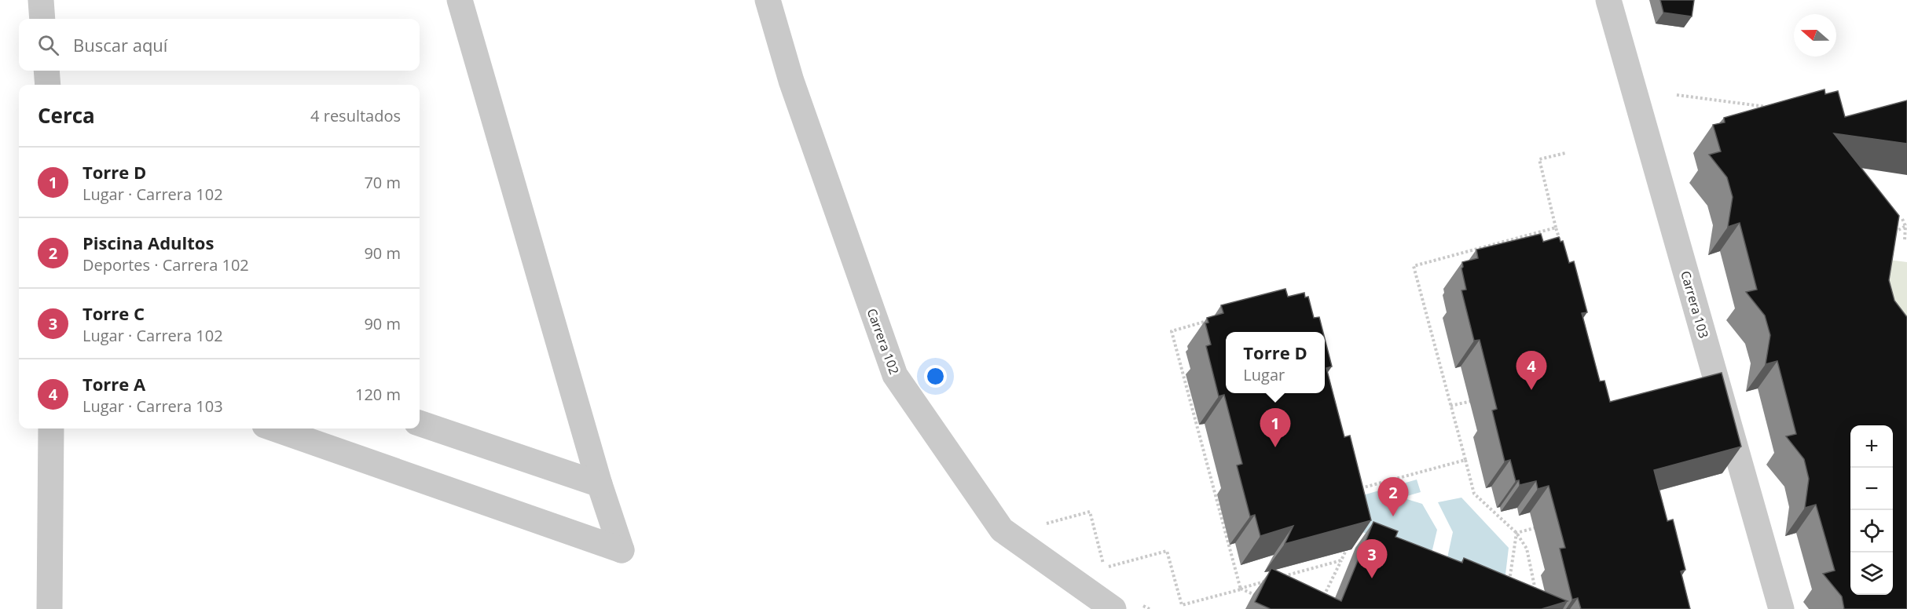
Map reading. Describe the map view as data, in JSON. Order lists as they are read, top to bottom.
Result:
{
  "streets": {
    "street": ["Carrera 103", "Carrera 102"]
  },
  "north": "left",
  "page": {
    "search": "Buscar aquí",
    "heading": ["Cerca", "4 resultados"],
    "list": [
      {
        "mark": "1",
        "name": "Torre D",
        "note": "Lugar · Carrera 102",
        "value": "70 m"
      },
      {
        "mark": "2",
        "name": "Piscina Adultos",
        "note": "Deportes · Carrera 102",
        "value": "90 m"
      },
      {
        "mark": "3",
        "name": "Torre C",
        "note": "Lugar · Carrera 102",
        "value": "90 m"
      },
      {
        "mark": "4",
        "name": "Torre A",
        "note": "Lugar · Carrera 103",
        "value": "120 m"
      }
    ],
    "popup": ["Torre D", "Lugar"],
    "pins": [
      "4",
      "1",
      "2",
      "3"
    ],
    "map_buttons": ["+", "−"]
  }
}
